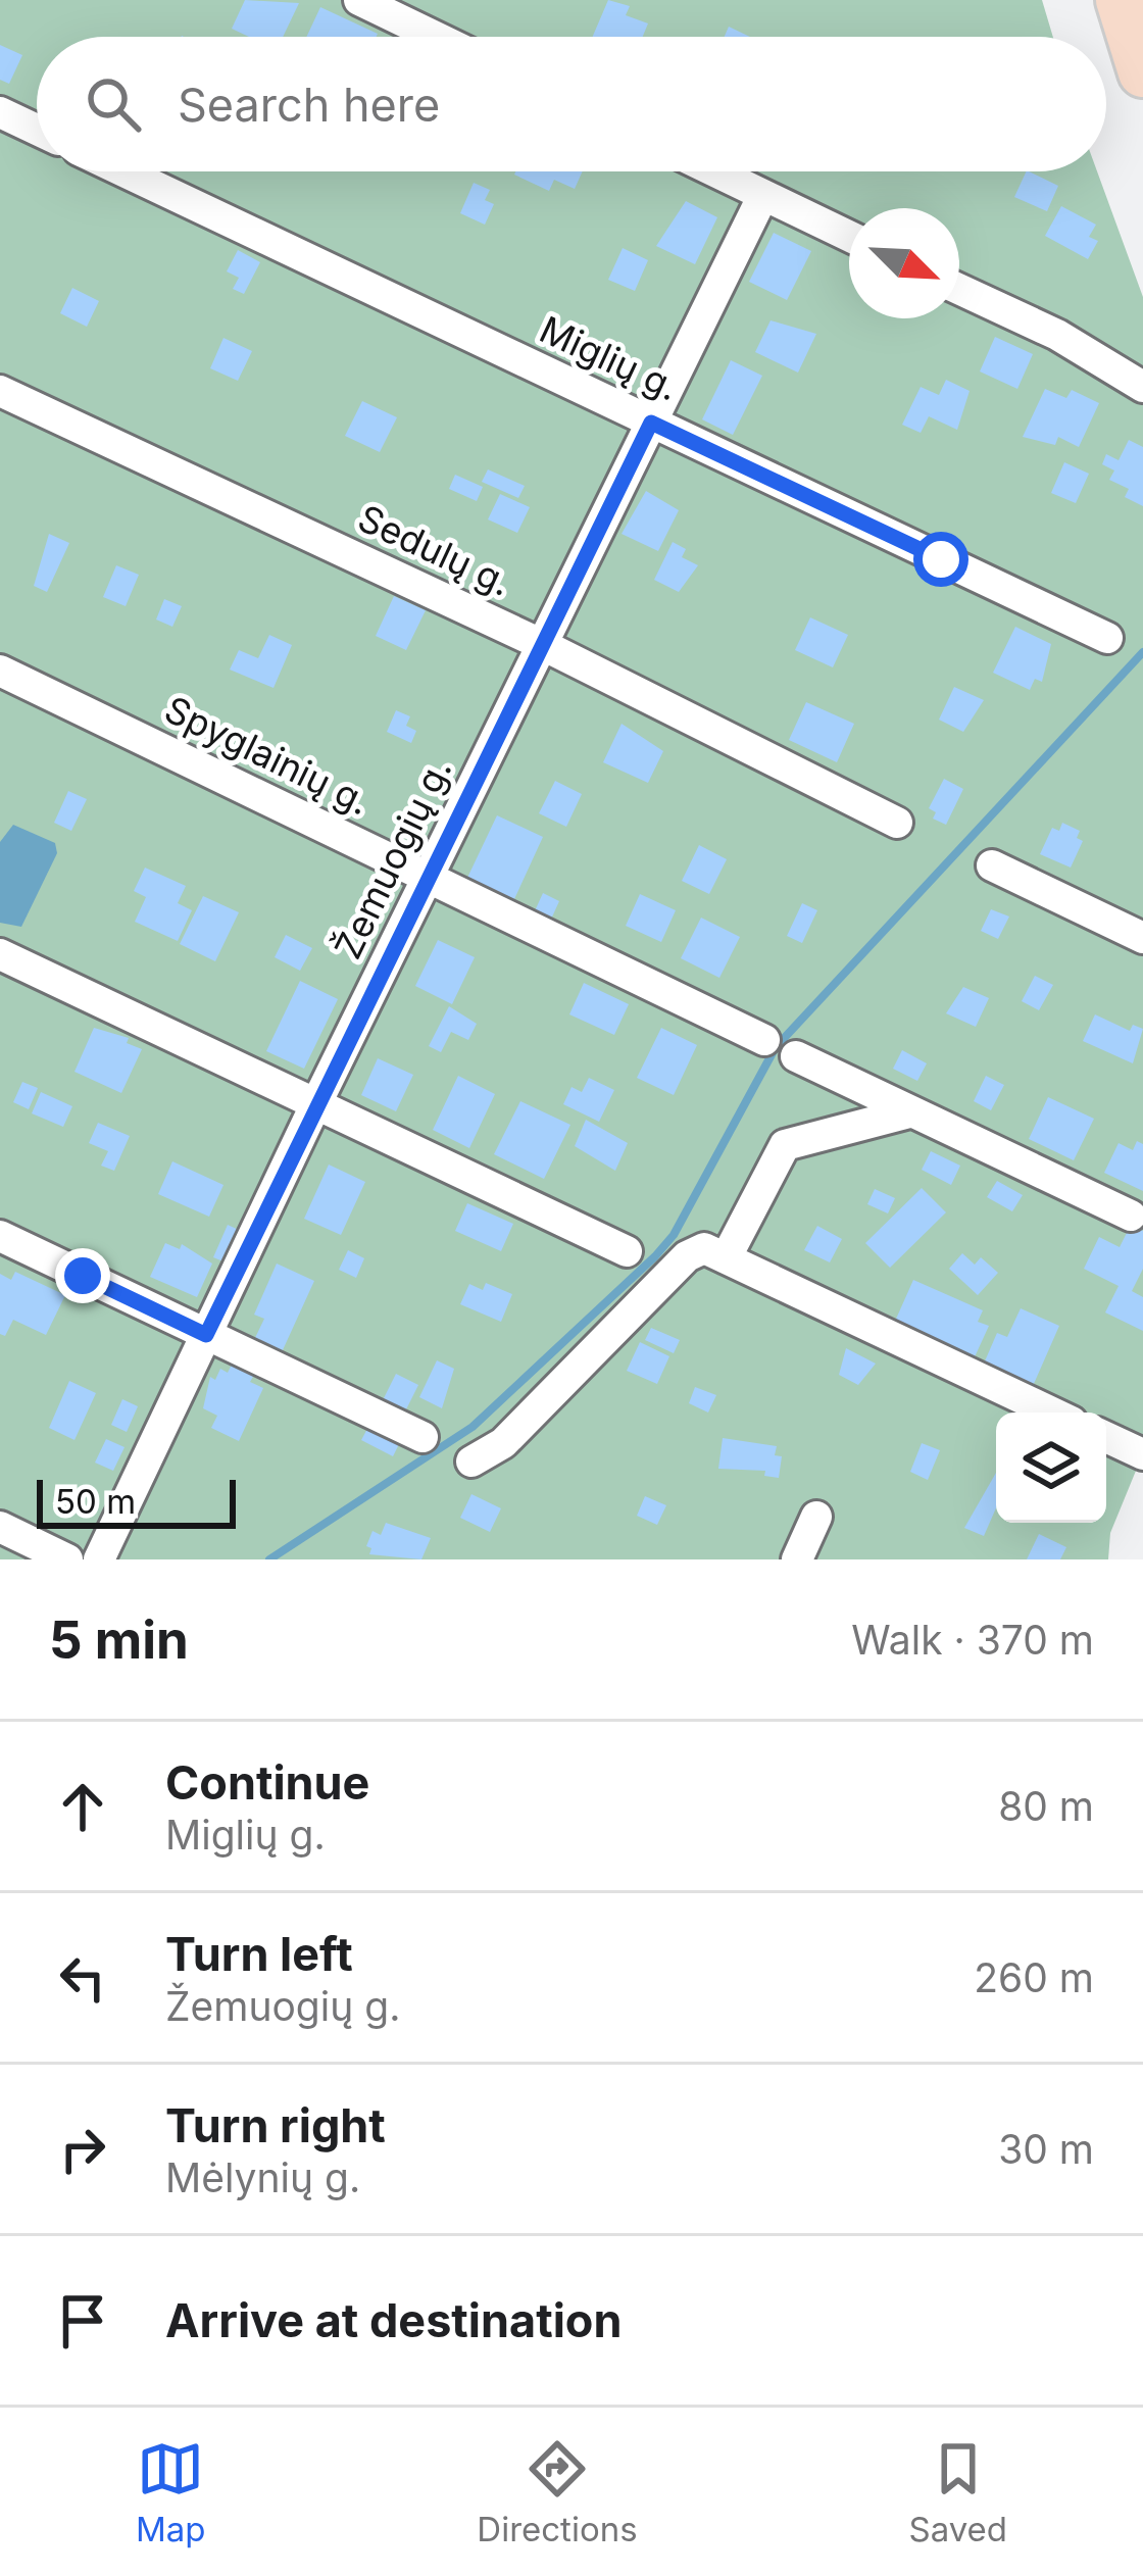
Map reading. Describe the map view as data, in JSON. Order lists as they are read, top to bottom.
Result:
{
  "streets": {
    "street": [
      "Miglių g.",
      "Sedulų g.",
      "Spyglainių g.",
      "Žemuogių g."
    ]
  },
  "crossings": [
    ["Miglių g.", "Žemuogių g."],
    ["Sedulų g.", "Žemuogių g."],
    ["Spyglainių g.", "Žemuogių g."]
  ],
  "scale_bar": "50 m",
  "north": "bottom right",
  "page": {
    "search": "Search here",
    "scale": "50 m",
    "heading": ["5 min", "Walk · 370 m"],
    "list": [
      ["Continue", "Miglių g.", "80 m"],
      ["Turn left", "Žemuogių g.", "260 m"],
      ["Turn right", "Mėlynių g.", "30 m"],
      "Arrive at destination"
    ],
    "nav": ["Map", "Directions", "Saved"]
  }
}
